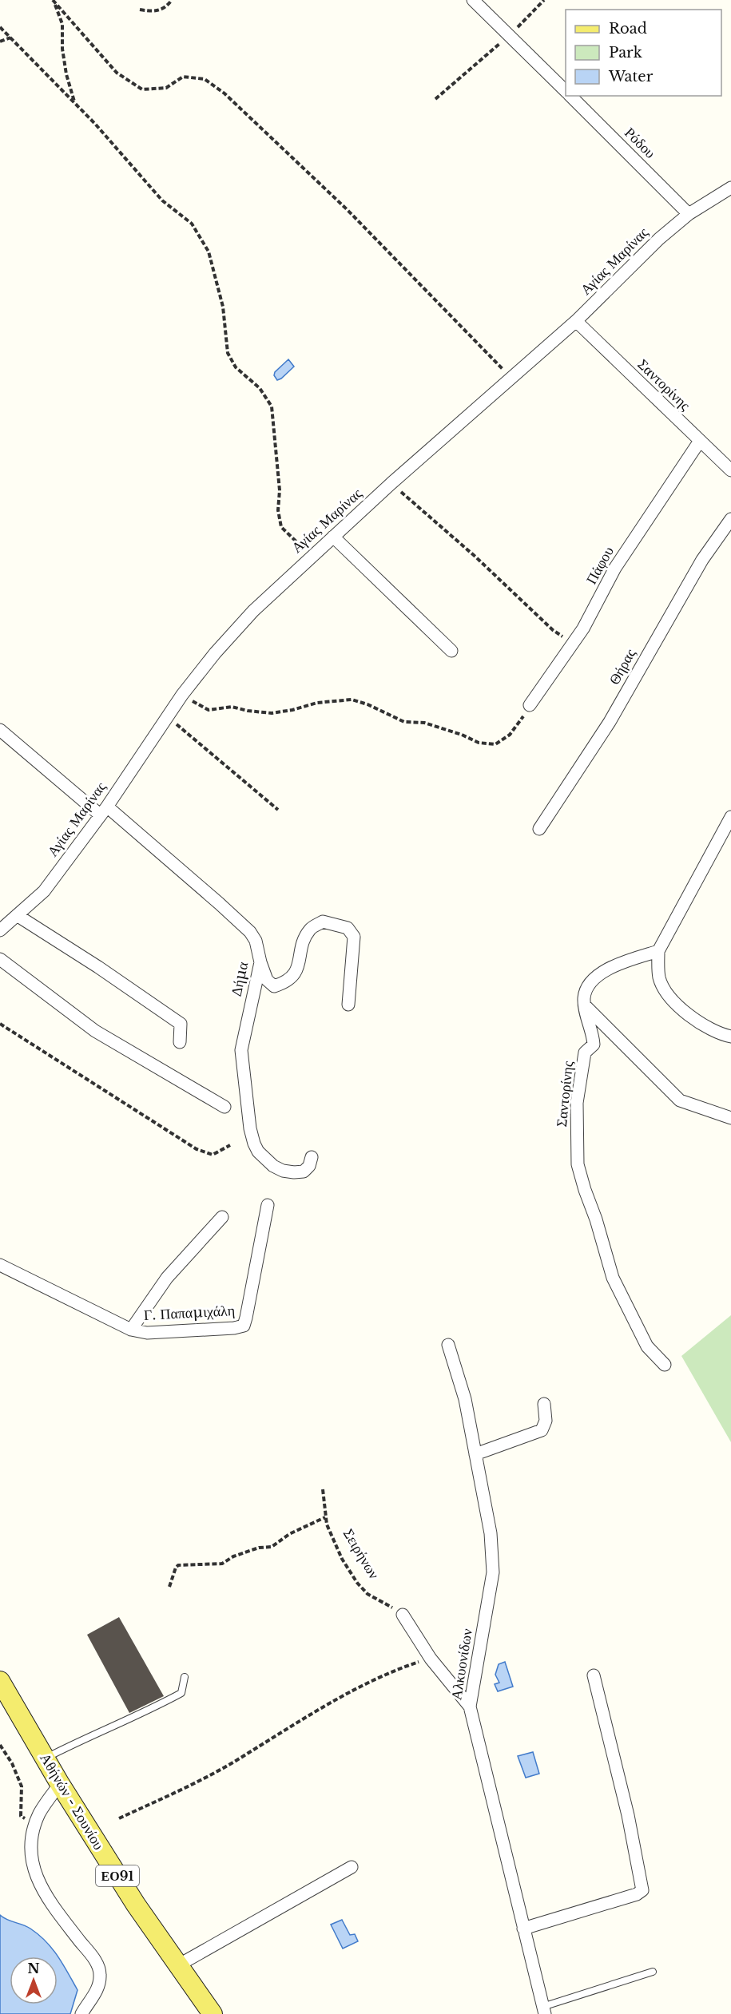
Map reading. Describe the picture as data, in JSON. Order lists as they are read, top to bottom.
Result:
{
  "streets": {
    "main road": ["Αθήνών - Σουνίου", "ΕΟ91"],
    "street": [
      "Ρόδου",
      "Αγίας Μαρίνας",
      "Σαντορίνης",
      "Πάφου",
      "Θήρας",
      "Δήμα",
      "Γ. Παπαμιχάλη",
      "Αλκυονίδων"
    ],
    "path": ["Σειρήνων"]
  },
  "crossings": [
    ["Ρόδου", "Αγίας Μαρίνας"],
    ["Αγίας Μαρίνας", "Σαντορίνης"],
    ["Αγίας Μαρίνας", "Δήμα"],
    ["Σαντορίνης", "Πάφου"]
  ],
  "legend": ["Road", "Park", "Water"],
  "north": "top"
}
